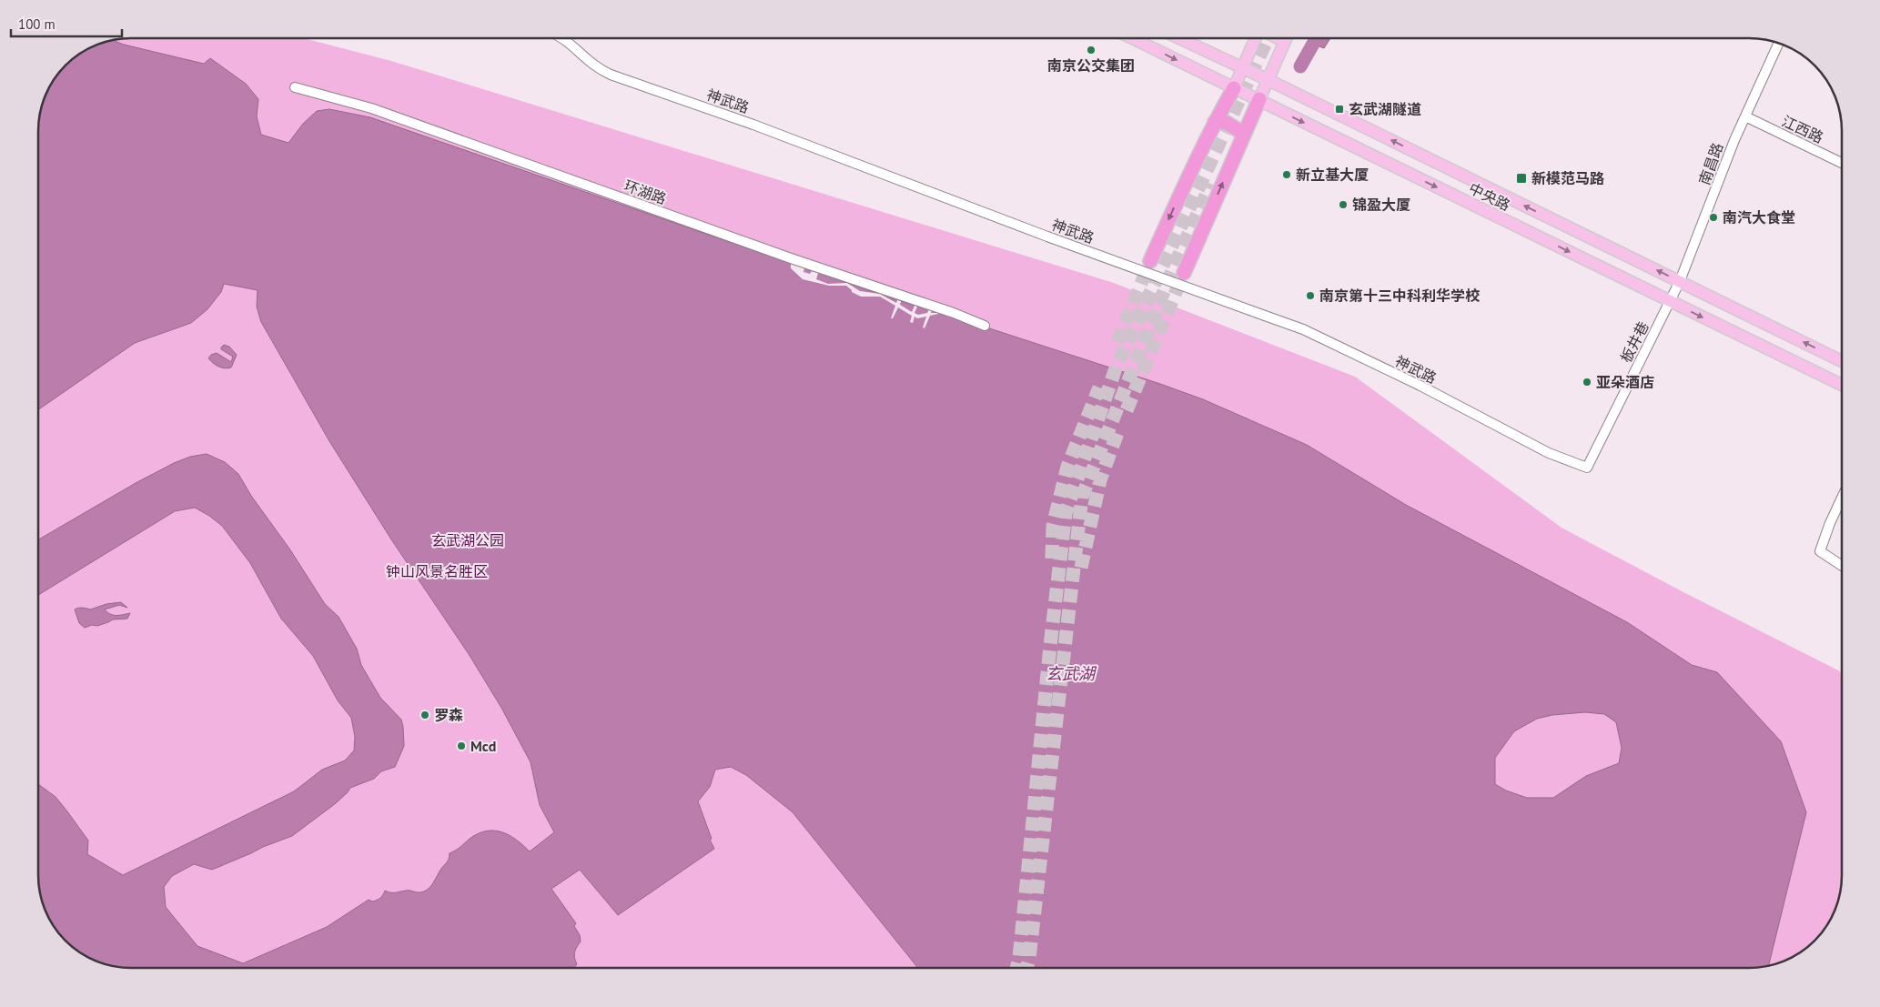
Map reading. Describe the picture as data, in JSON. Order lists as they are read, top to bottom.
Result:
{
  "streets": {
    "main road": ["中央路"],
    "street": [
      "神武路",
      "江西路",
      "南昌路",
      "环湖路",
      "板井巷"
    ]
  },
  "crossings": [
    ["神武路", "板井巷"],
    ["江西路", "南昌路"],
    ["南昌路", "中央路"],
    ["南昌路", "板井巷"],
    ["中央路", "板井巷"]
  ],
  "water": ["玄武湖"],
  "parks": ["玄武湖公园", "钟山风景名胜区"],
  "places": {
    "other": [
      "南京公交集团",
      "新立基大厦",
      "锦盈大厦",
      "南汽大食堂",
      "南京第十三中科利华学校",
      "亚朵酒店",
      "罗森",
      "Mcd"
    ],
    "transit": ["玄武湖隧道", "新模范马路"]
  },
  "scale_bar": "100 m"
}
